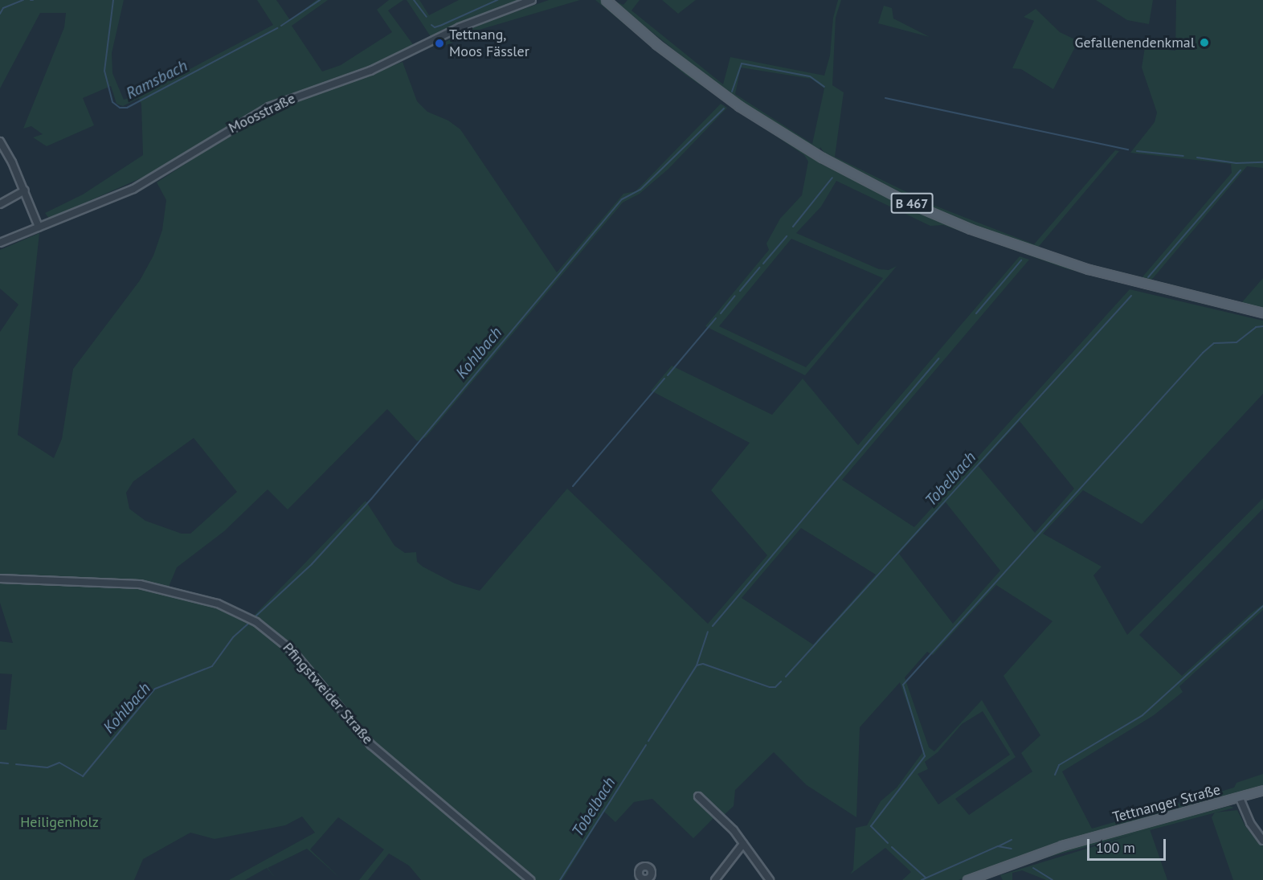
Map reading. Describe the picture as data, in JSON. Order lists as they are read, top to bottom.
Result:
{
  "streets": {
    "main road": ["B 467", "Tettnanger Straße"],
    "street": ["Moosstraße", "Pfingstweider Straße"]
  },
  "water": ["Ramsbach", "Kohlbach", "Tobelbach"],
  "parks": ["Heiligenholz"],
  "places": ["Gefallenendenkmal", "Tettnang, Moos Fässler"],
  "scale_bar": "100 m"
}
